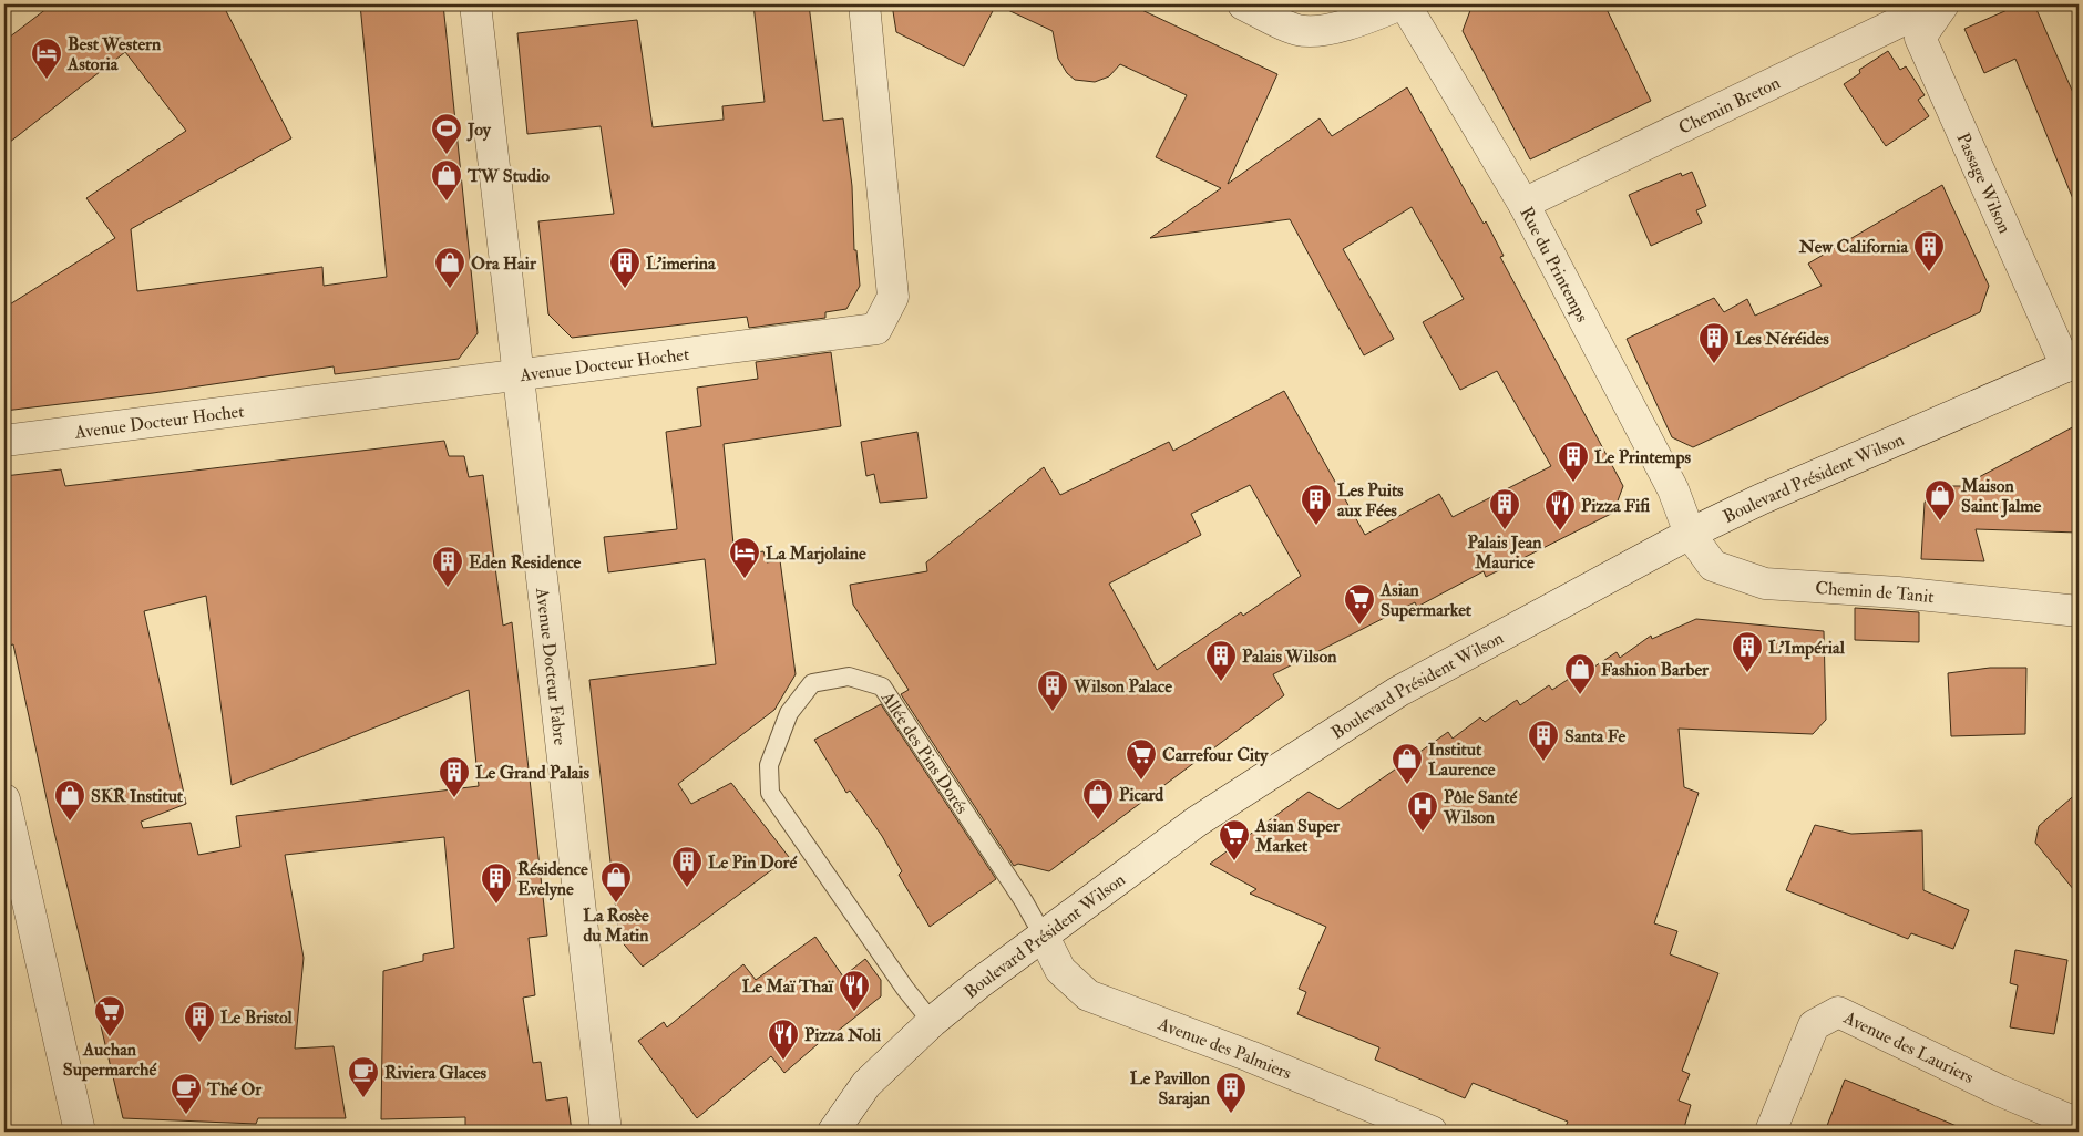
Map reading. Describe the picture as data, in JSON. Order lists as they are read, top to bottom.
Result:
{
  "streets": {
    "street": [
      "Chemin Breton",
      "Passage Wilson",
      "Rue du Printemps",
      "Avenue Docteur Hochet",
      "Boulevard Président Wilson",
      "Chemin de Tanit",
      "Avenue Docteur Fabre",
      "Avenue des Lauriers",
      "Avenue des Palmiers"
    ],
    "lane": ["Allée des Pins Dorés"]
  },
  "crossings": [
    ["Chemin Breton", "Rue du Printemps"],
    ["Passage Wilson", "Boulevard Président Wilson"],
    ["Rue du Printemps", "Boulevard Président Wilson"],
    ["Rue du Printemps", "Chemin de Tanit"],
    ["Avenue Docteur Hochet", "Avenue Docteur Fabre"],
    ["Boulevard Président Wilson", "Chemin de Tanit"],
    ["Boulevard Président Wilson", "Allée des Pins Dorés"],
    ["Boulevard Président Wilson", "Avenue des Palmiers"],
    ["Allée des Pins Dorés", "Avenue des Palmiers"]
  ],
  "places": {
    "hotel": ["Best Western Astoria", "La Marjolaine"],
    "sports": ["Joy"],
    "shop": [
      "TW Studio",
      "Ora Hair",
      "Maison Saint Jalme",
      "Fashion Barber",
      "Institut Laurence",
      "Picard",
      "SKR Institut",
      "La Rosèe du Matin"
    ],
    "building": [
      "New California",
      "L'imerina",
      "Les Néréides",
      "Le Printemps",
      "Les Puits aux Fées",
      "Palais Jean Maurice",
      "Eden Residence",
      "L'Impérial",
      "Palais Wilson",
      "Wilson Palace",
      "Santa Fe",
      "Le Grand Palais",
      "Le Pin Doré",
      "Résidence Evelyne",
      "Le Bristol",
      "Le Pavillon Sarajan"
    ],
    "restaurant": ["Pizza Fifi", "Le Maï Thaï", "Pizza Noli"],
    "supermarket": [
      "Asian Supermarket",
      "Carrefour City",
      "Asian Super Market",
      "Auchan Supermarché"
    ],
    "hospital": ["Pôle Santé Wilson"],
    "cafe": ["Riviera Glaces", "Thé Or"]
  }
}
